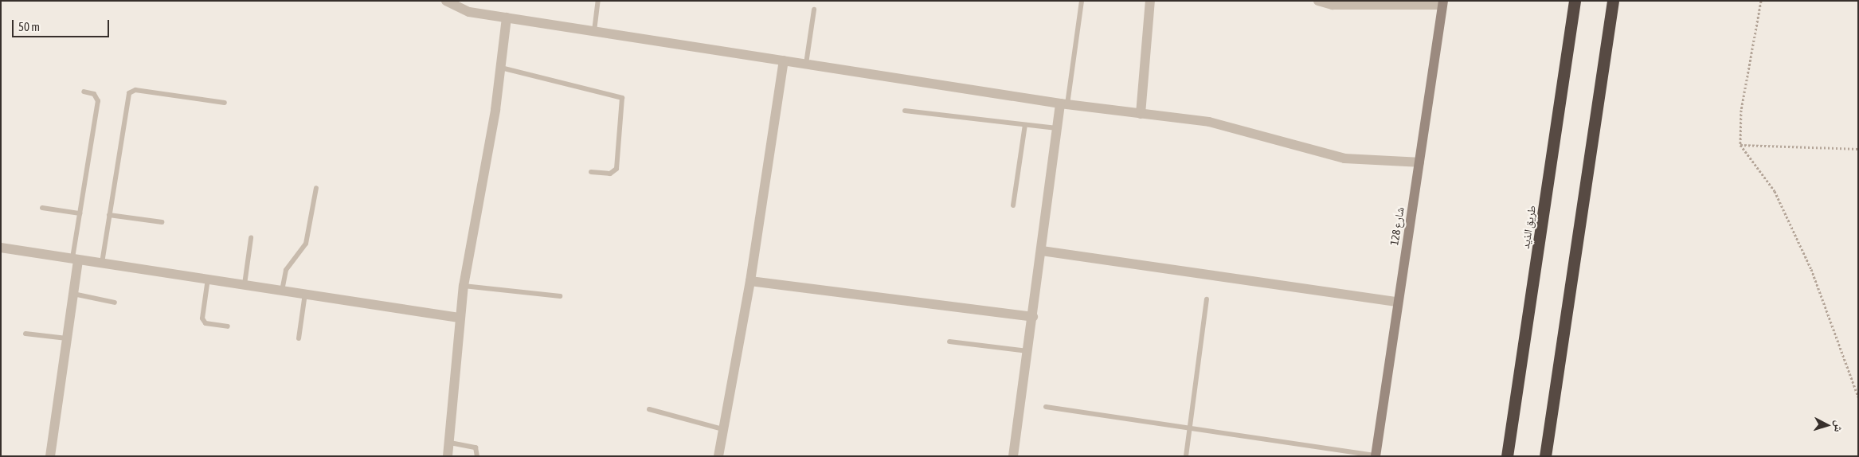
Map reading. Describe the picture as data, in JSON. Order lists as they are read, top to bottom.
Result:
{
  "streets": {
    "highway": ["طريق الذيد"],
    "street": ["شارع 128"]
  },
  "scale_bar": "50 m",
  "north": "right"
}
